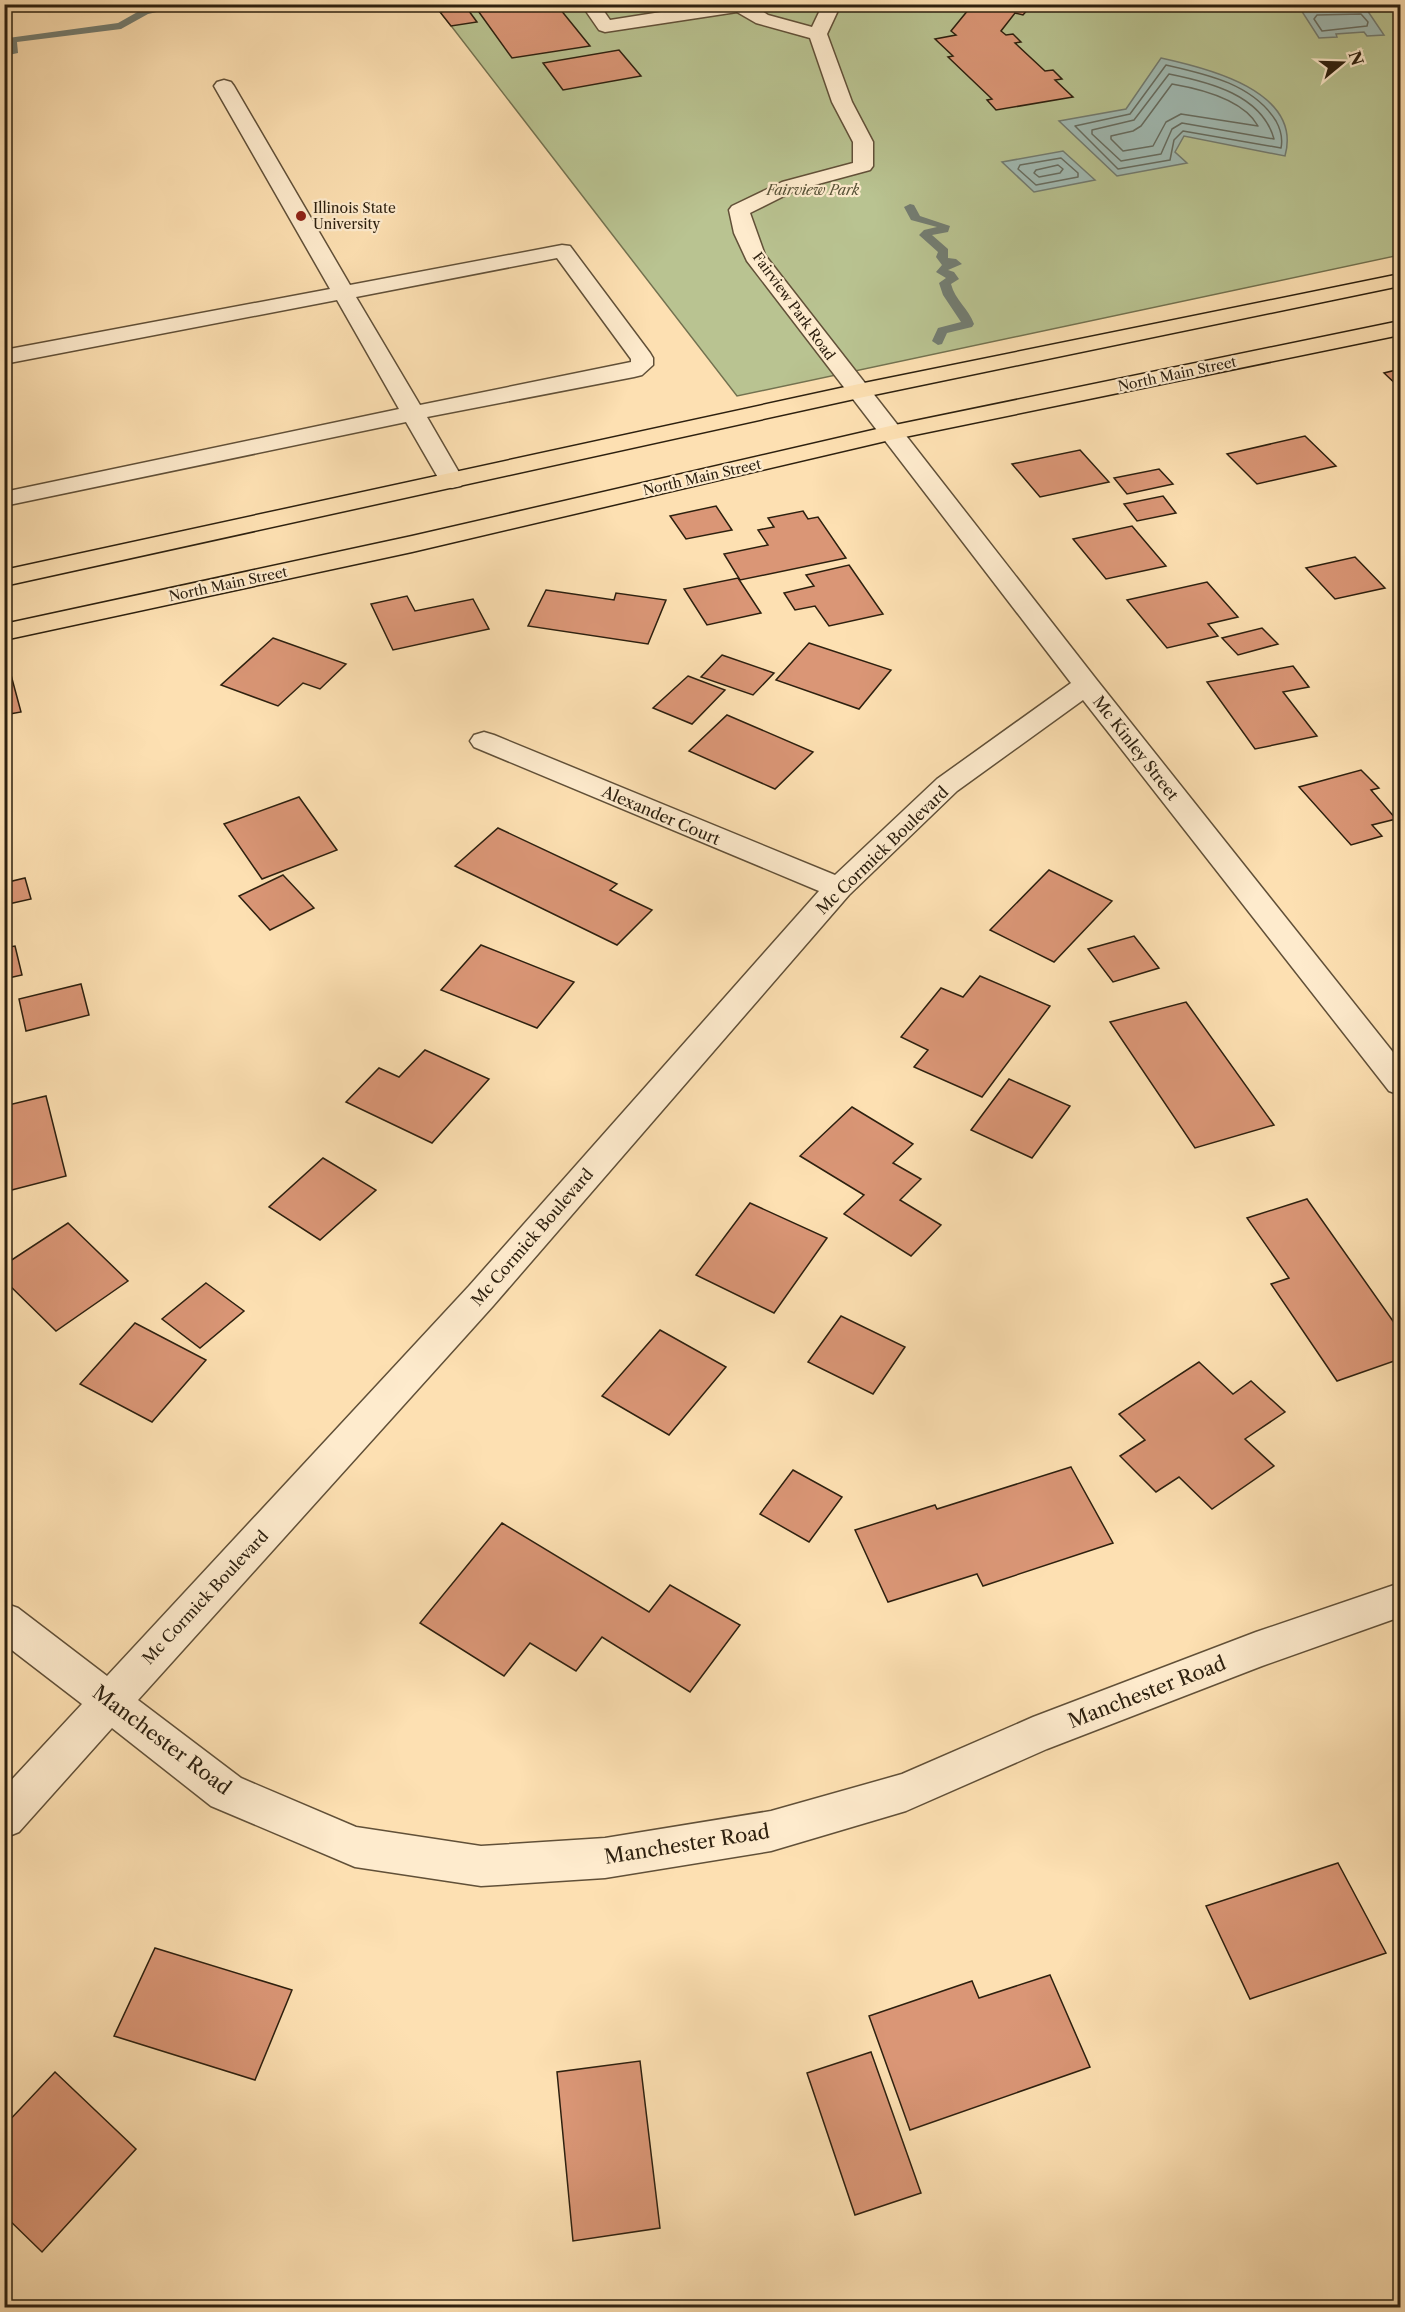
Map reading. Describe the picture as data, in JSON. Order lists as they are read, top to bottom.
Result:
{
  "streets": {
    "main road": ["North Main Street"],
    "street": [
      "Fairview Park Road",
      "Mc Kinley Street",
      "Alexander Court",
      "Mc Cormick Boulevard",
      "Manchester Road"
    ]
  },
  "crossings": [
    ["Fairview Park Road", "North Main Street"],
    ["Fairview Park Road", "Mc Kinley Street"],
    ["North Main Street", "Mc Kinley Street"],
    ["Mc Kinley Street", "Mc Cormick Boulevard"],
    ["Alexander Court", "Mc Cormick Boulevard"],
    ["Mc Cormick Boulevard", "Manchester Road"]
  ],
  "parks": ["Fairview Park"],
  "places": ["Illinois State University"],
  "north": "right"
}
